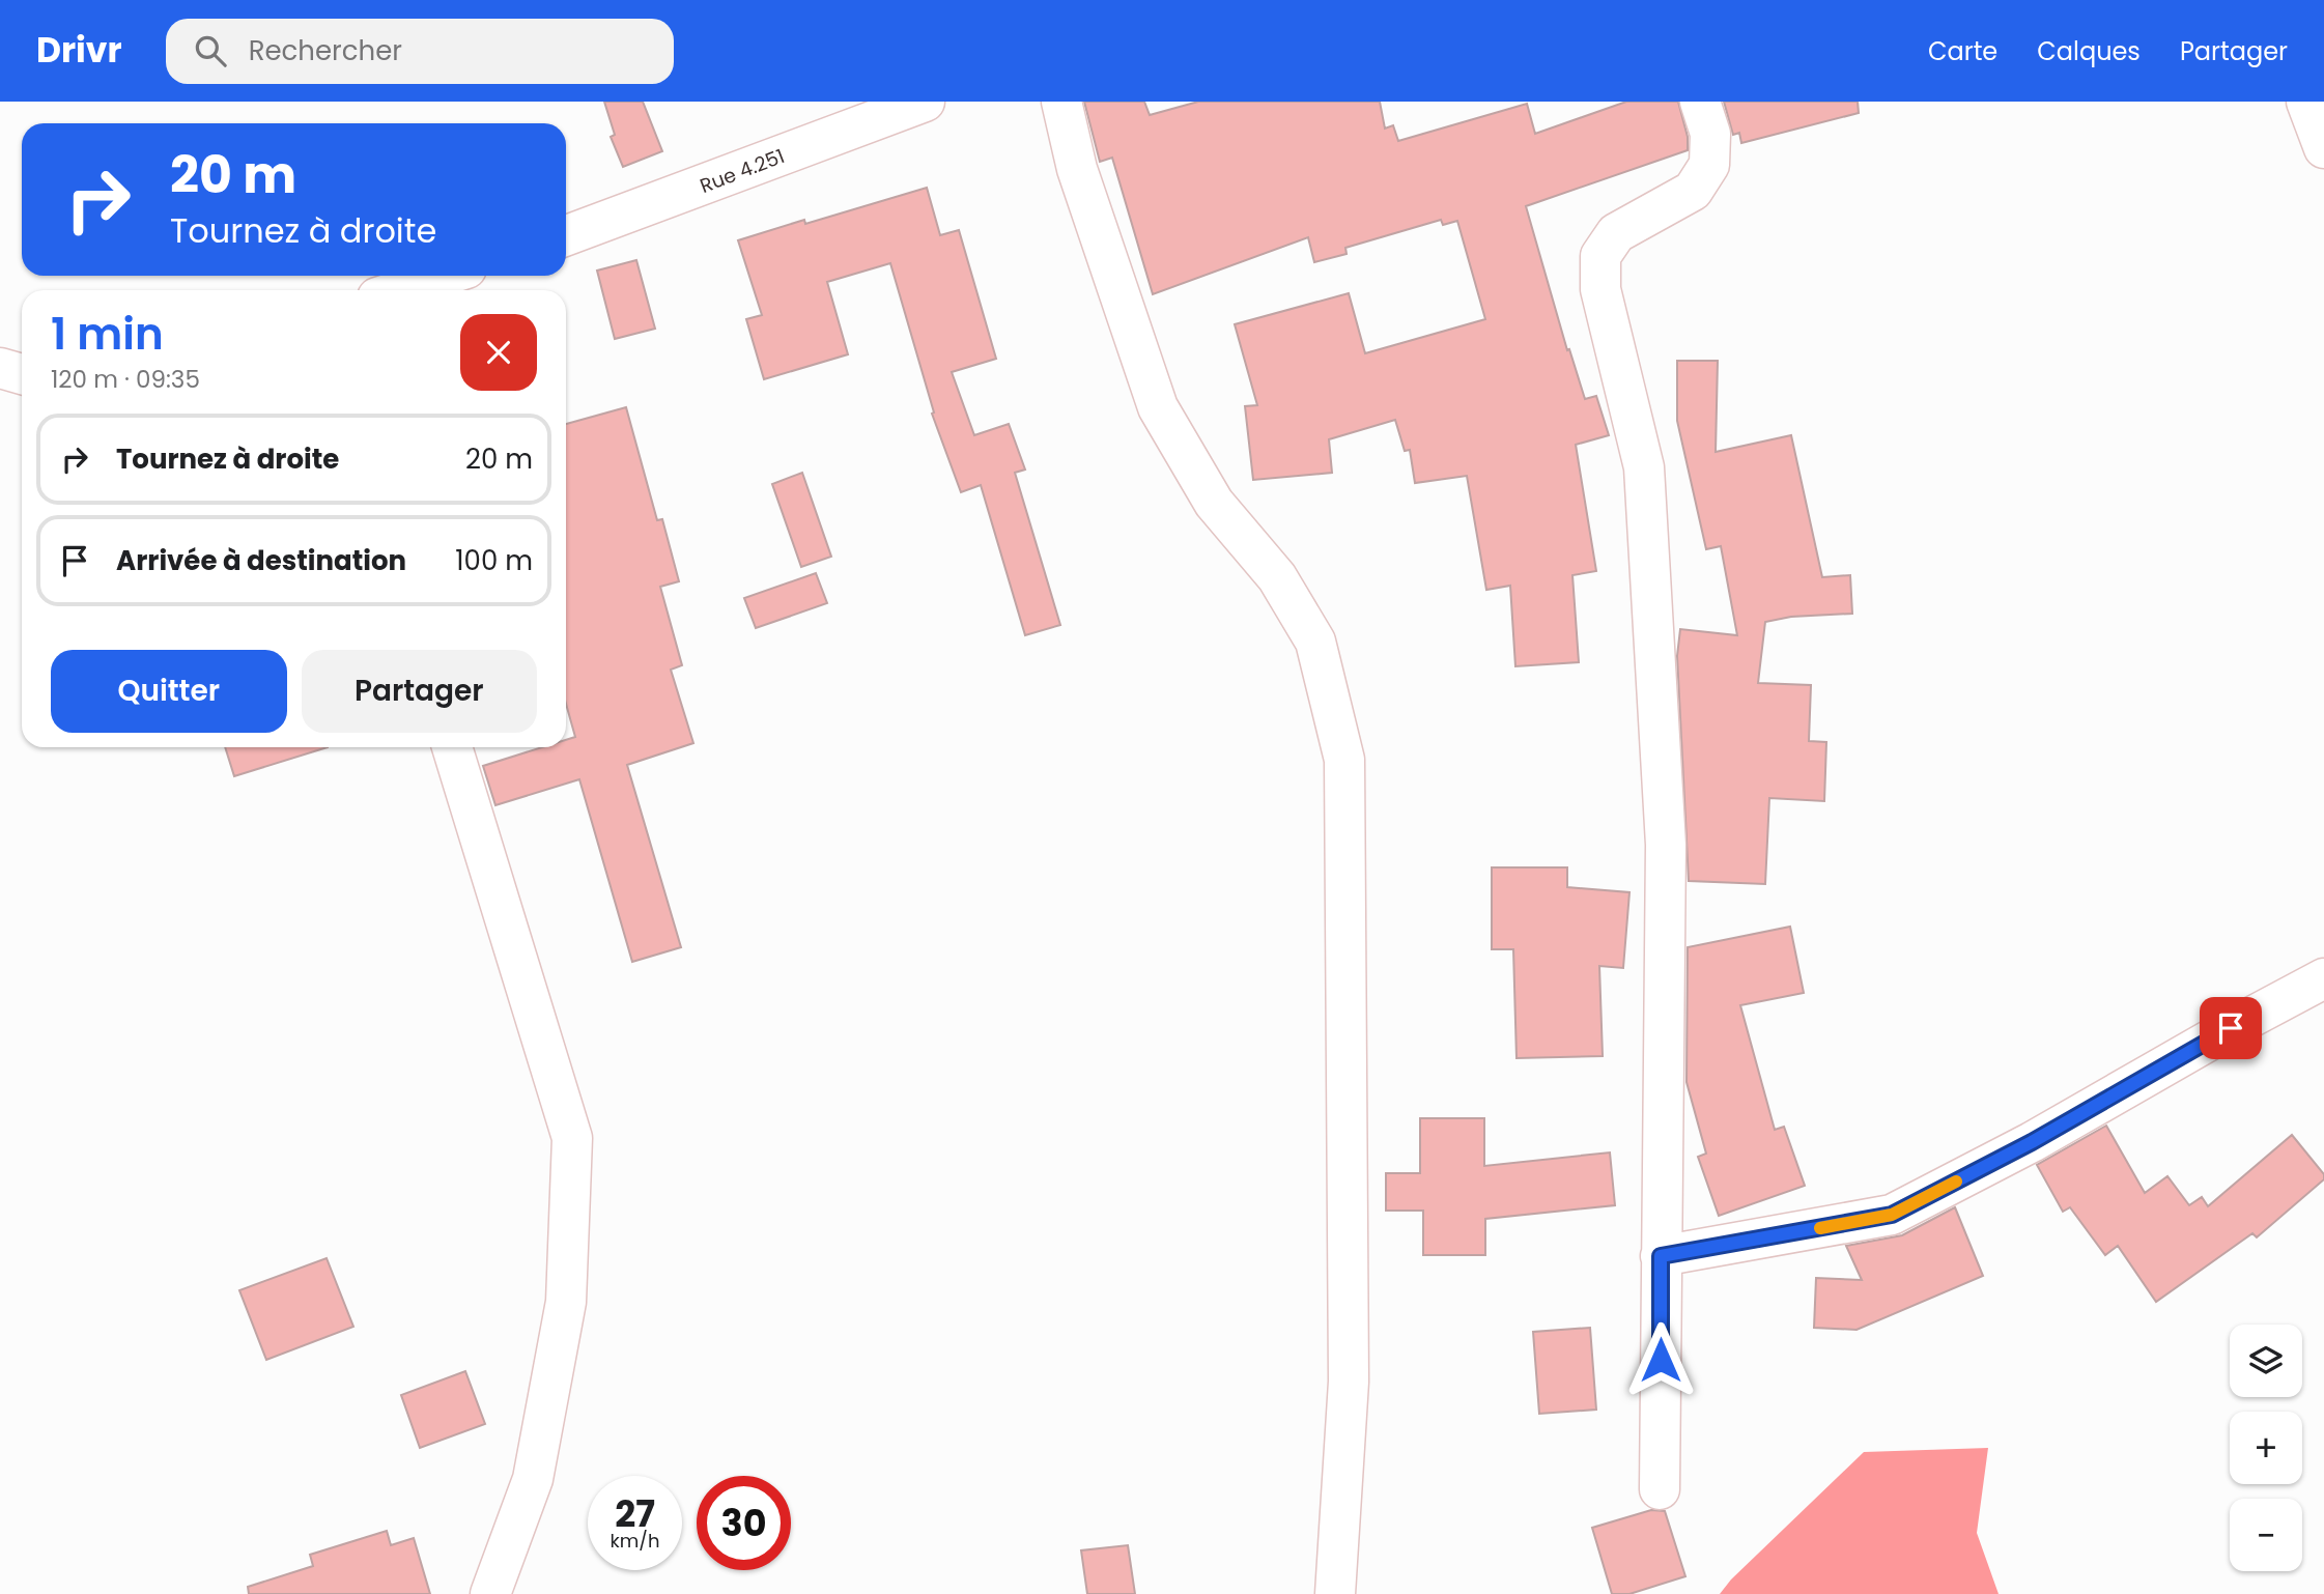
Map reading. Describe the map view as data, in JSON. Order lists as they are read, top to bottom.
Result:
{
  "streets": {
    "street": ["Rue 4.251"]
  },
  "page": {
    "header": "Drivr",
    "search": "Rechercher",
    "nav": ["Carte", "Calques", "Partager"],
    "turn": ["20 m", "Tournez à droite"],
    "heading": ["1 min", "120 m · 09:35"],
    "list": [
      {
        "name": "Tournez à droite",
        "value": "20 m"
      },
      {
        "name": "Arrivée à destination",
        "value": "100 m"
      }
    ],
    "buttons": ["Quitter", "Partager"],
    "map_buttons": ["+", "−"],
    "speed": "27 km/h",
    "limit": "30"
  }
}
